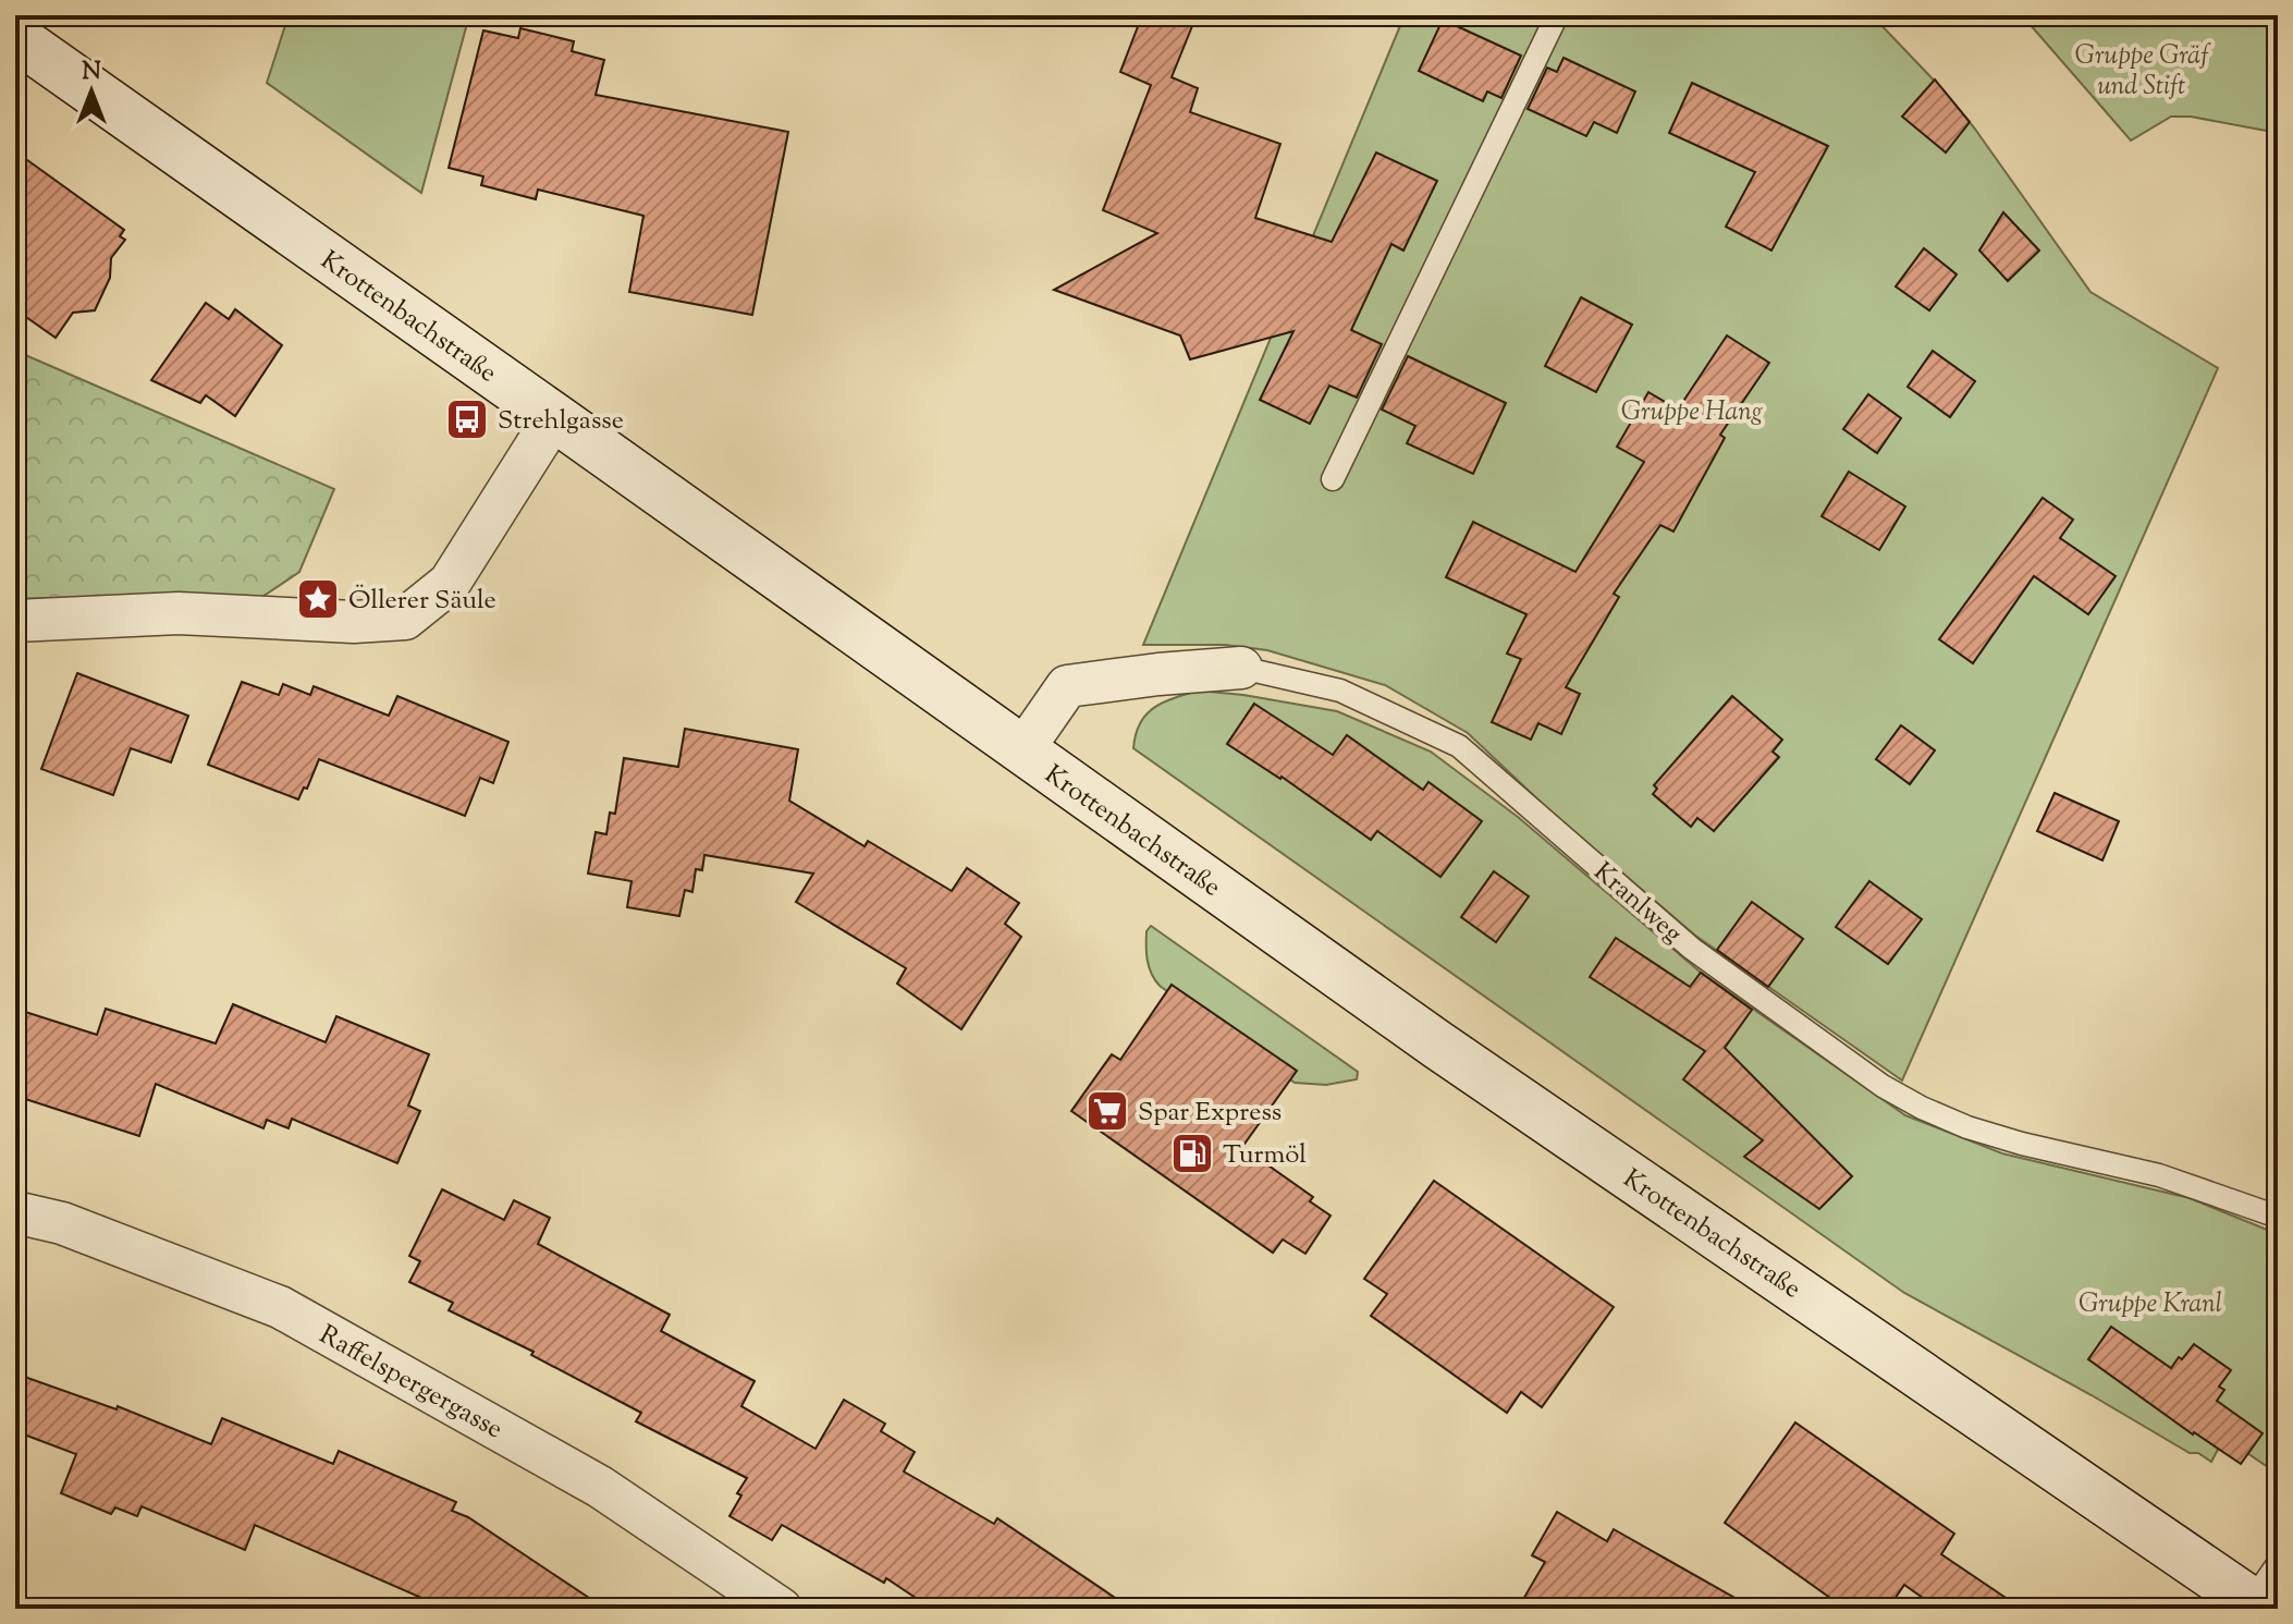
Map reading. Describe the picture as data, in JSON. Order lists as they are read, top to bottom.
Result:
{
  "streets": {
    "main road": ["Krottenbachstraße"],
    "street": ["Kranlweg", "Raffelspergergasse"]
  },
  "crossings": [
    ["Krottenbachstraße", "Kranlweg"]
  ],
  "parks": ["Gruppe Gräf und Stift", "Gruppe Hang", "Gruppe Kranl"],
  "places": {
    "bus stop": ["Strehlgasse"],
    "place": ["Öllerer Säule"],
    "supermarket": ["Spar Express"],
    "fuel station": ["Turmöl"]
  },
  "north": "top"
}
